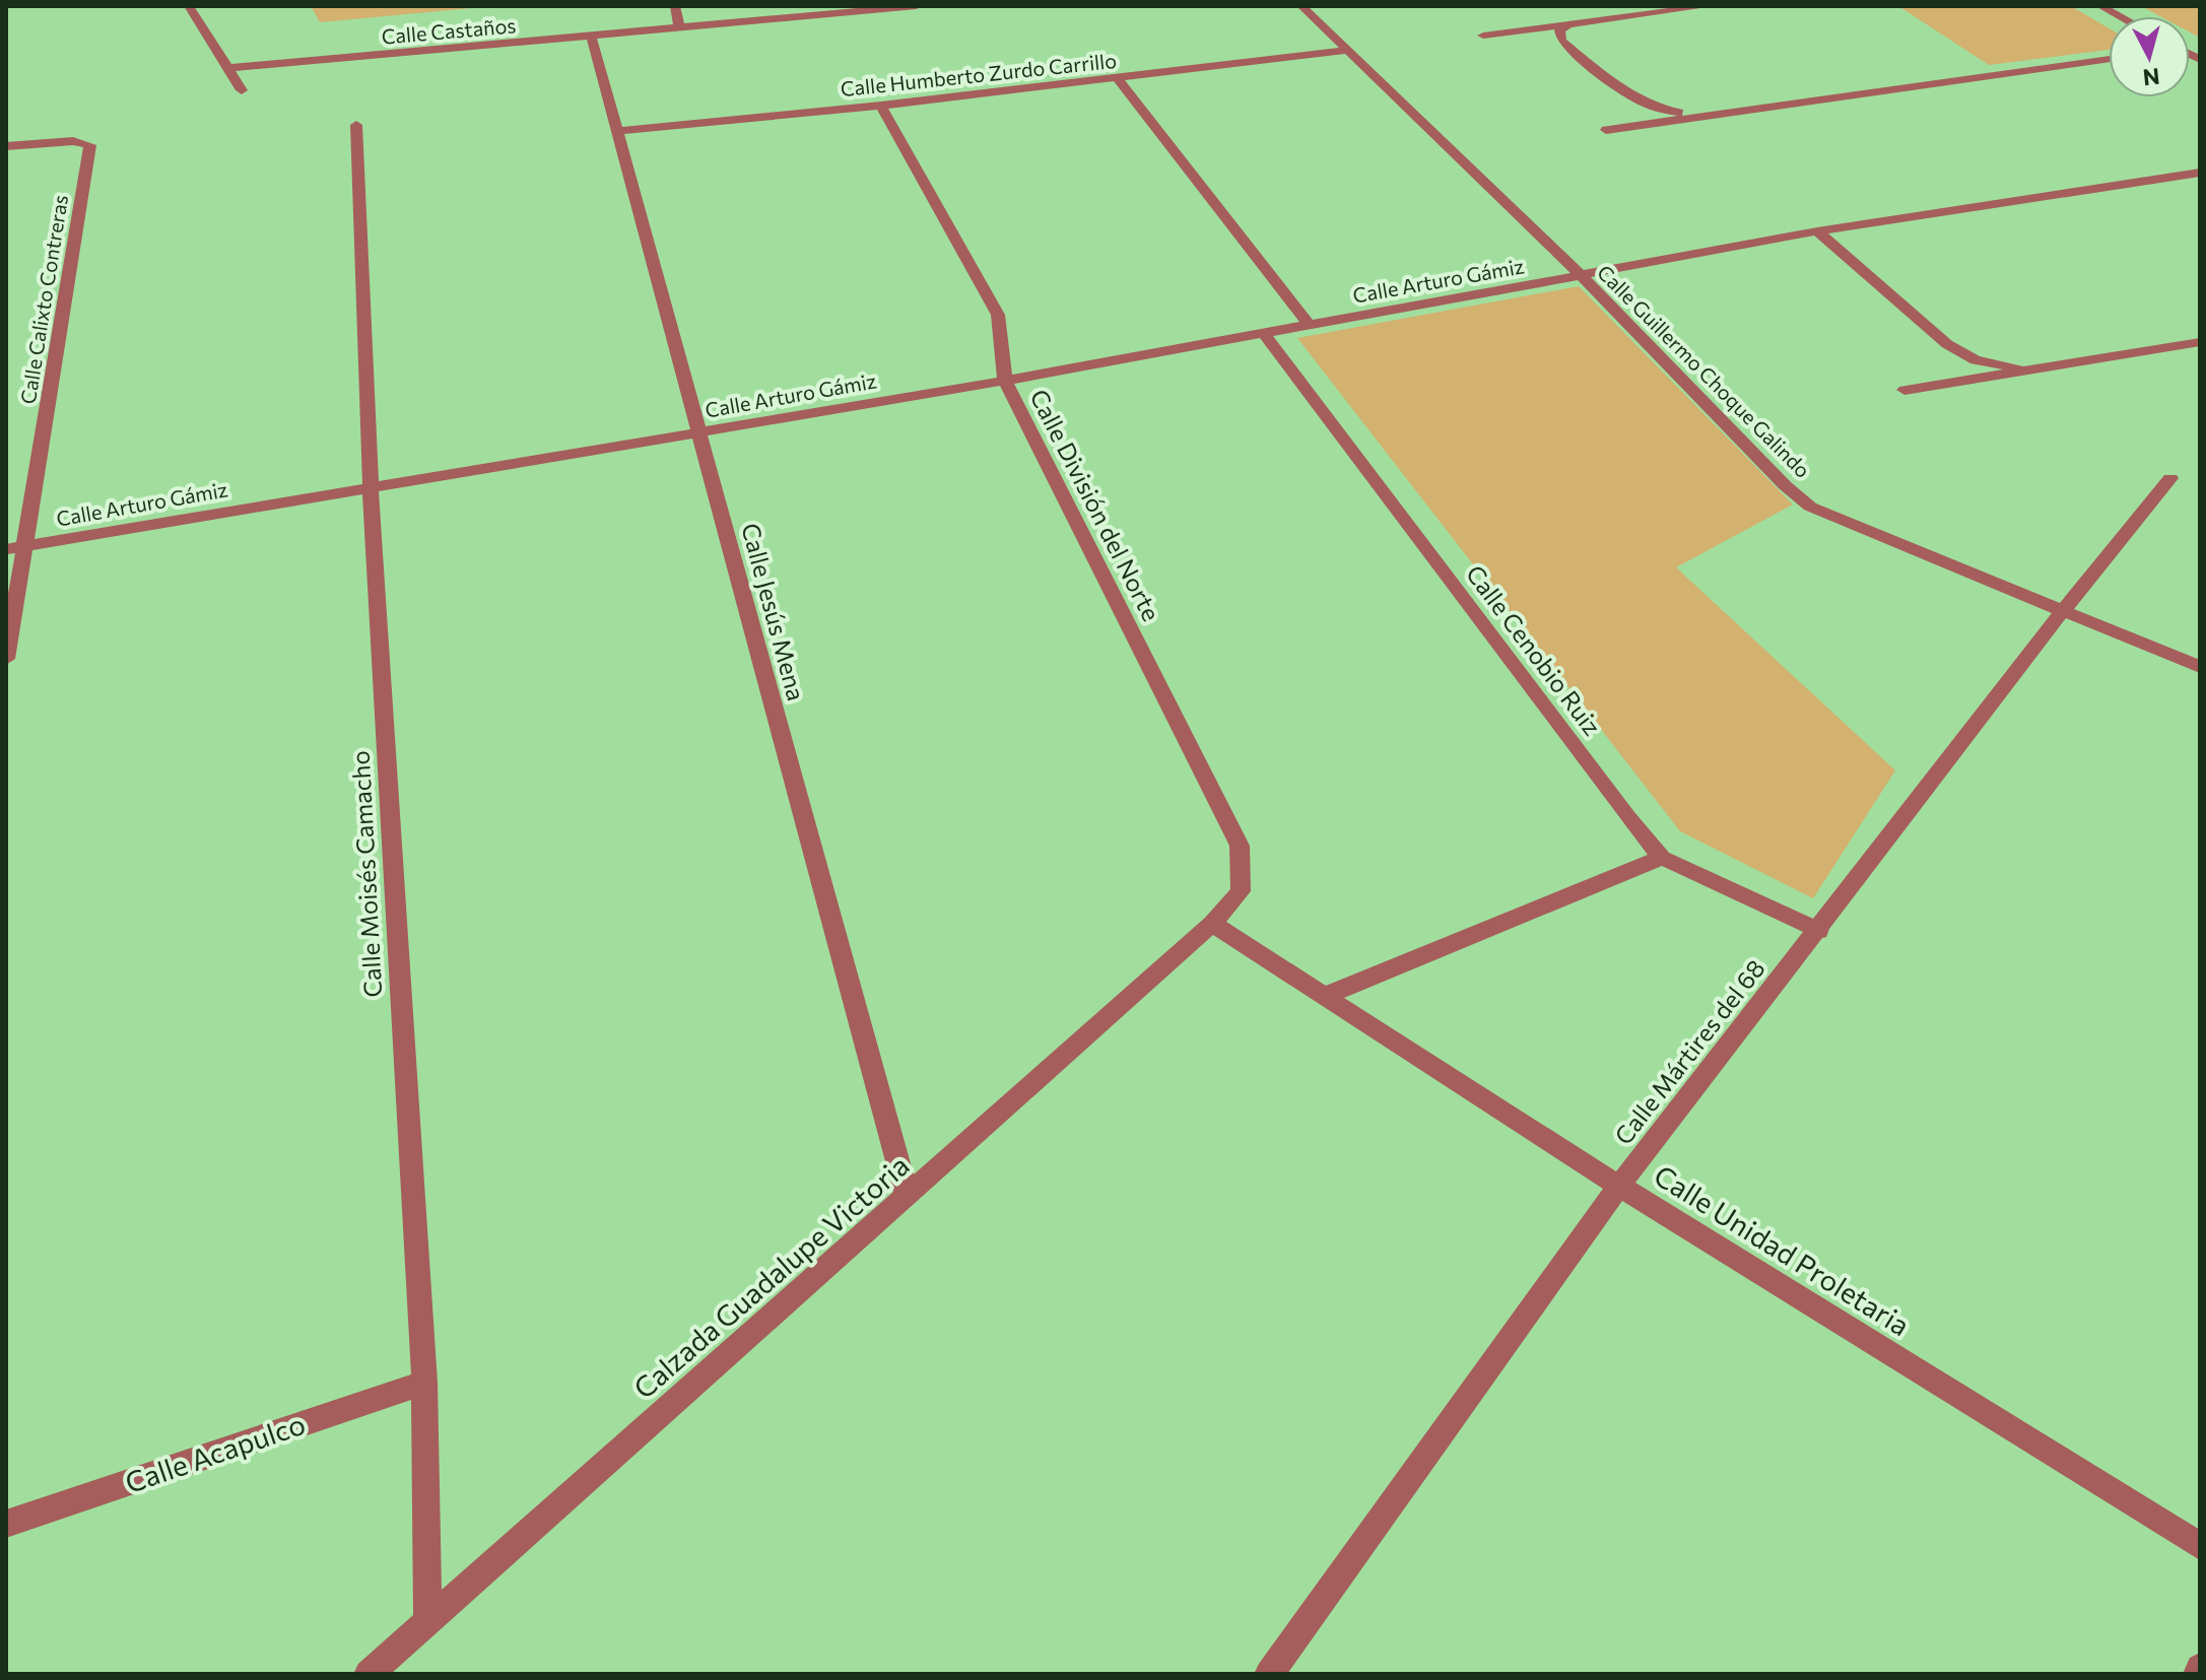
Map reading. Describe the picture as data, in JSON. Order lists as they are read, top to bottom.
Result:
{
  "streets": {
    "street": [
      "Calle Castaños",
      "Calle Humberto Zurdo Carrillo",
      "Calle Arturo Gámiz",
      "Calle Calixto Contreras",
      "Calle Guillermo Choque Galindo",
      "Calle División del Norte",
      "Calle Jesús Mena",
      "Calle Cenobio Ruiz",
      "Calle Moisés Camacho",
      "Calle Mártires del 68",
      "Calle Unidad Proletaria",
      "Calzada Guadalupe Victoria",
      "Calle Acapulco"
    ]
  },
  "crossings": [
    ["Calle Castaños", "Calle Jesús Mena"],
    ["Calle Humberto Zurdo Carrillo", "Calle Guillermo Choque Galindo"],
    ["Calle Humberto Zurdo Carrillo", "Calle División del Norte"],
    ["Calle Humberto Zurdo Carrillo", "Calle Jesús Mena"],
    ["Calle Arturo Gámiz", "Calle Calixto Contreras"],
    ["Calle Arturo Gámiz", "Calle Guillermo Choque Galindo"],
    ["Calle Arturo Gámiz", "Calle División del Norte"],
    ["Calle Arturo Gámiz", "Calle Jesús Mena"],
    ["Calle Arturo Gámiz", "Calle Cenobio Ruiz"],
    ["Calle Arturo Gámiz", "Calle Moisés Camacho"],
    ["Calle Guillermo Choque Galindo", "Calle Mártires del 68"],
    ["Calle División del Norte", "Calle Unidad Proletaria"],
    ["Calle División del Norte", "Calzada Guadalupe Victoria"],
    ["Calle Jesús Mena", "Calzada Guadalupe Victoria"],
    ["Calle Cenobio Ruiz", "Calle Mártires del 68"],
    ["Calle Moisés Camacho", "Calzada Guadalupe Victoria"],
    ["Calle Moisés Camacho", "Calle Acapulco"],
    ["Calle Mártires del 68", "Calle Unidad Proletaria"],
    ["Calle Unidad Proletaria", "Calzada Guadalupe Victoria"]
  ],
  "north": "bottom"
}
